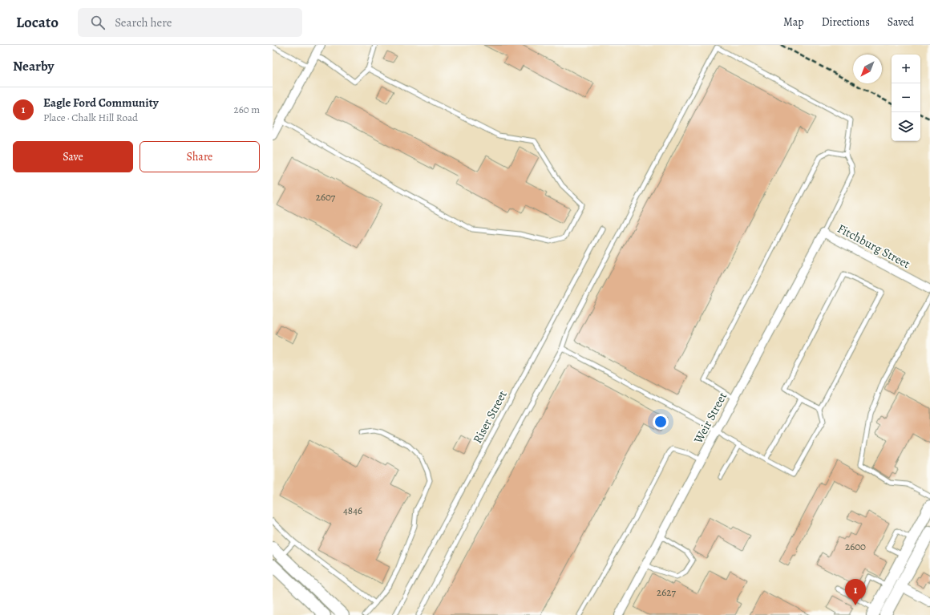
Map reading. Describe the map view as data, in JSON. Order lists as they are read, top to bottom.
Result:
{
  "streets": {
    "street": ["Fitchburg Street", "Weir Street"],
    "lane": ["Riser Street"]
  },
  "crossings": [
    ["Fitchburg Street", "Weir Street"]
  ],
  "house_numbers": [
    "2607",
    "4846",
    "2600",
    "2627"
  ],
  "north": "bottom left",
  "page": {
    "header": "Locato",
    "search": "Search here",
    "nav": ["Map", "Directions", "Saved"],
    "heading": "Nearby",
    "map_buttons": ["+", "−"],
    "list": [
      {
        "mark": "1",
        "name": "Eagle Ford Community",
        "note": "Place · Chalk Hill Road",
        "value": "260 m"
      }
    ],
    "buttons": ["Save", "Share"],
    "pins": "1"
  }
}
